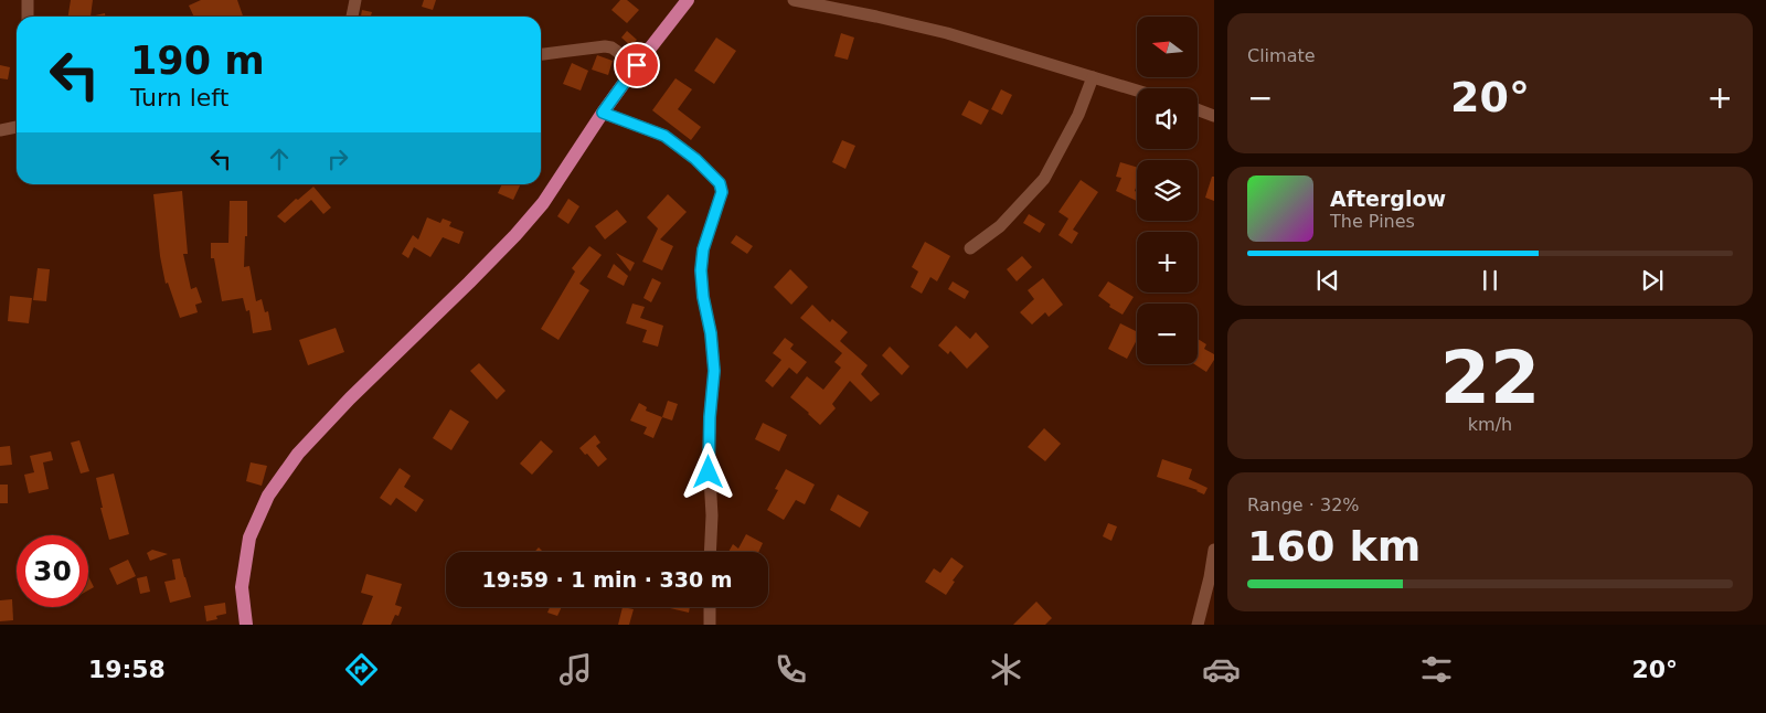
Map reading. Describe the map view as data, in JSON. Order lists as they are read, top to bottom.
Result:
{
  "north": "left",
  "page": {
    "tile": [
      "Climate",
      ["22", "km/h"],
      ["Range · 32%", "160 km"]
    ],
    "map_buttons": ["+", "−"],
    "turn": ["190 m", "Turn left"],
    "heat": ["−", "20°", "+"],
    "song": ["Afterglow", "The Pines"],
    "limit": "30",
    "trip": "19:59 · 1 min · 330 m",
    "tabs": ["19:58", "20°"]
  }
}
